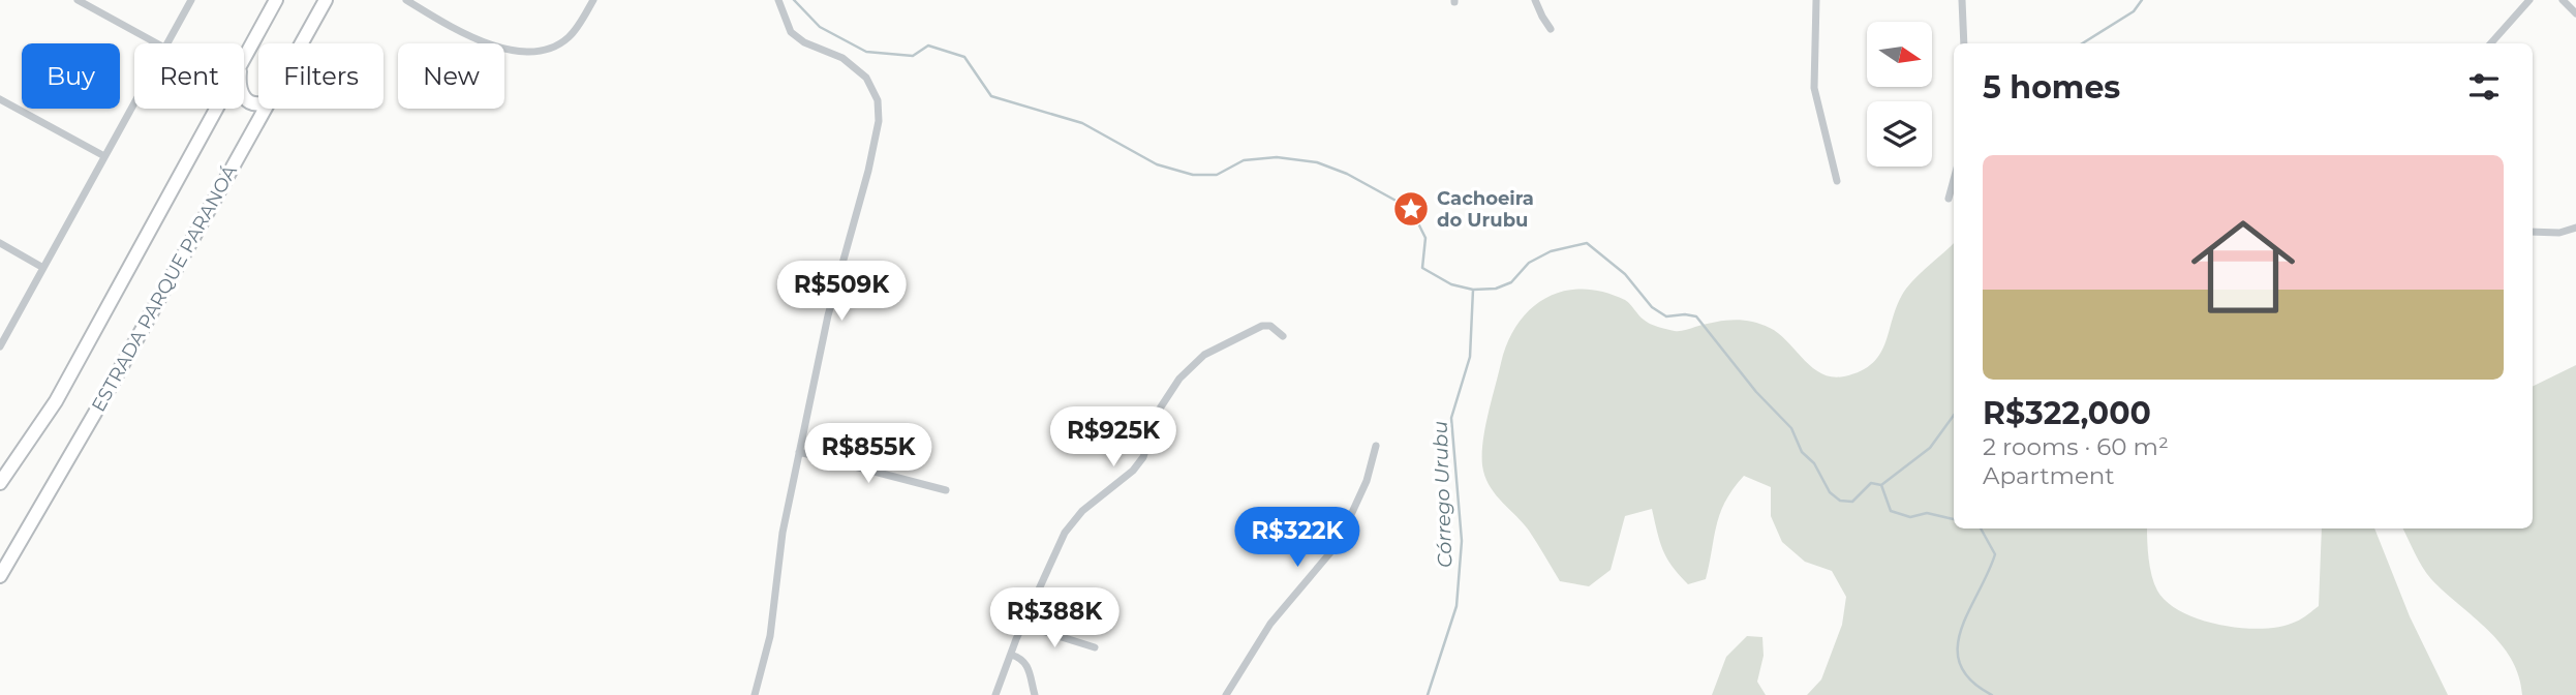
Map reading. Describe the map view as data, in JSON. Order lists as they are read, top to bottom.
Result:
{
  "streets": {
    "main road": ["ESTRADA PARQUE PARANOÁ"]
  },
  "water": ["Córrego Urubu"],
  "places": {
    "place": ["Cachoeira do Urubu"]
  },
  "north": "right",
  "page": {
    "chip": [
      "Buy",
      "Rent",
      "Filters",
      "New"
    ],
    "heading": "5 homes",
    "list": [
      {
        "name": "R$322,000",
        "note": "2 rooms · 60 m² · Apartment"
      }
    ],
    "price": [
      "R$509K",
      "R$925K",
      "R$855K",
      "R$322K",
      "R$388K"
    ]
  }
}
